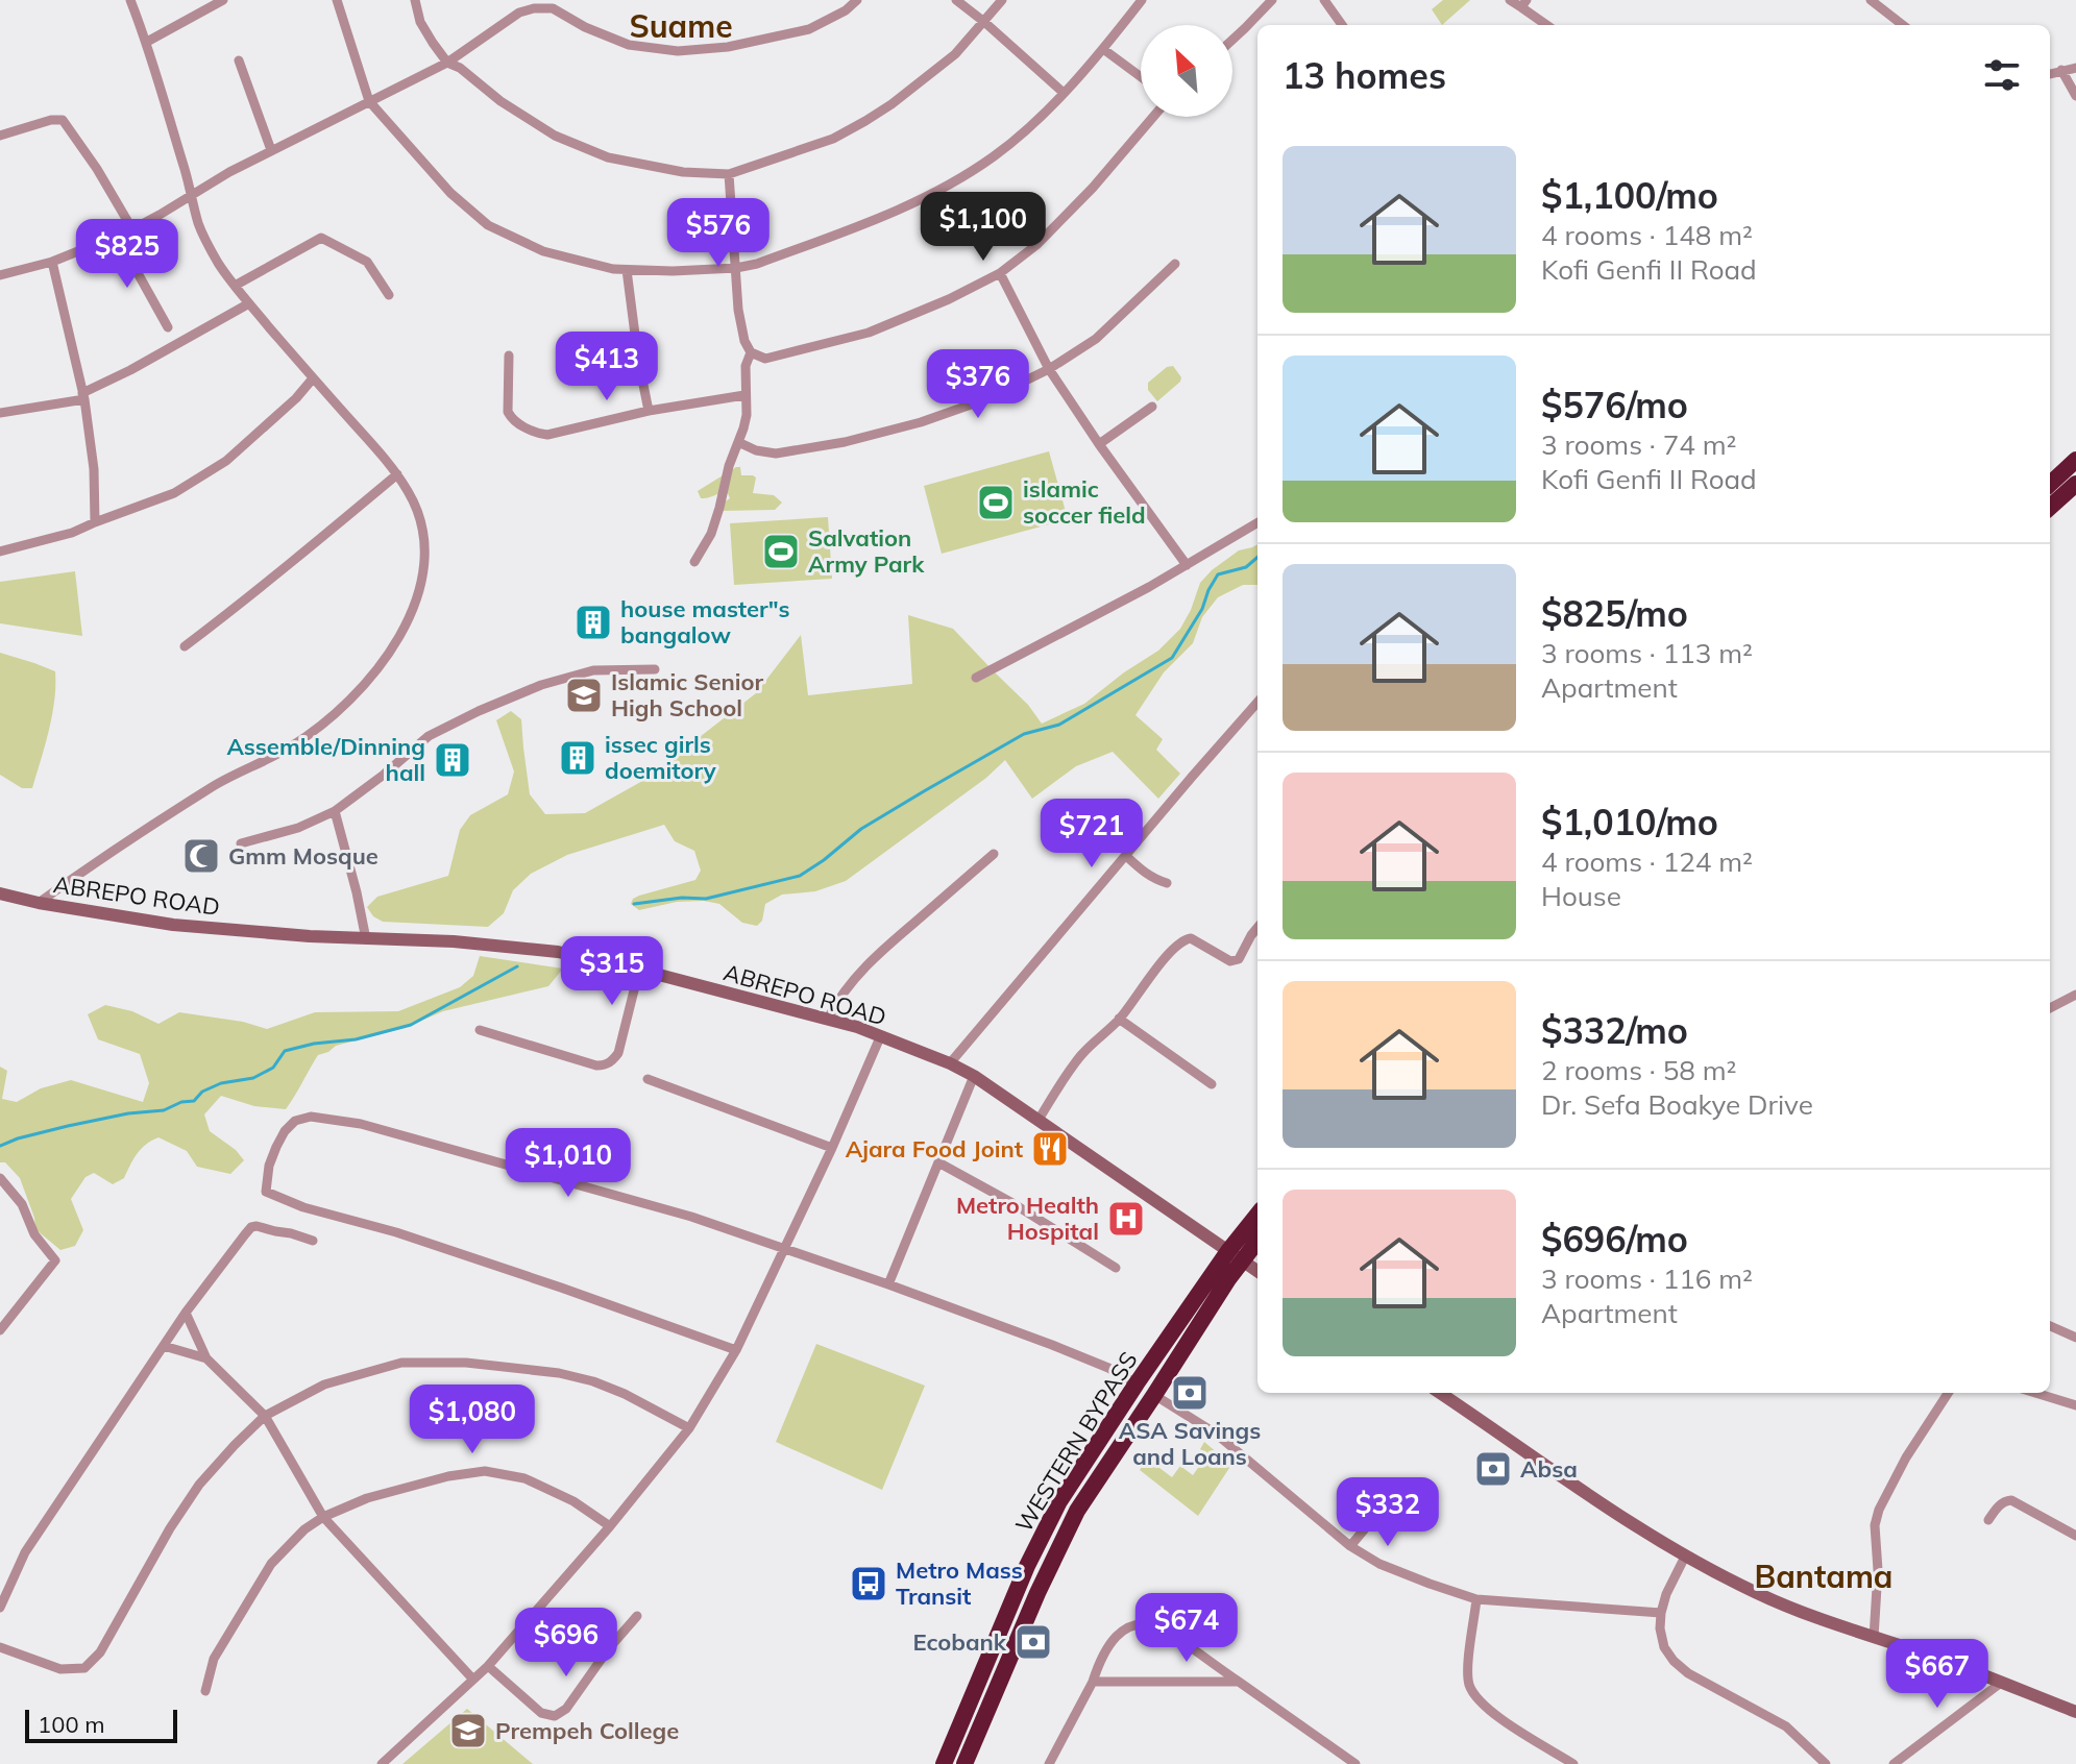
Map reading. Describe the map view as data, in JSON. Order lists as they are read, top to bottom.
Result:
{
  "streets": {
    "highway": ["WESTERN BYPASS"],
    "main road": ["ABREPO ROAD"]
  },
  "crossings": [
    ["ABREPO ROAD", "WESTERN BYPASS"]
  ],
  "districts": ["Suame", "Bantama"],
  "places": {
    "sports": ["islamic soccer field", "Salvation Army Park"],
    "building": ["house master\"s bangalow", "issec girls doemitory", "Assemble/Dinning hall"],
    "school or university": ["Islamic Senior High School", "Prempeh College"],
    "mosque": ["Gmm Mosque"],
    "restaurant": ["Ajara Food Joint"],
    "hospital": ["Metro Health Hospital"],
    "bank": ["ASA Savings and Loans", "Absa", "Ecobank"],
    "bus stop": ["Metro Mass Transit"]
  },
  "scale_bar": "100 m",
  "north": "top left",
  "page": {
    "heading": "13 homes",
    "list": [
      {
        "name": "$1,100/mo",
        "note": "4 rooms · 148 m² · Kofi Genfi II Road"
      },
      {
        "name": "$576/mo",
        "note": "3 rooms · 74 m² · Kofi Genfi II Road"
      },
      {
        "name": "$825/mo",
        "note": "3 rooms · 113 m² · Apartment"
      },
      {
        "name": "$1,010/mo",
        "note": "4 rooms · 124 m² · House"
      },
      {
        "name": "$332/mo",
        "note": "2 rooms · 58 m² · Dr. Sefa Boakye Drive"
      },
      {
        "name": "$696/mo",
        "note": "3 rooms · 116 m² · Apartment"
      }
    ],
    "price": [
      "$1,100",
      "$576",
      "$825",
      "$413",
      "$376",
      "$721",
      "$315",
      "$1,010",
      "$1,080",
      "$332",
      "$674",
      "$696",
      "$667"
    ],
    "scale": "100 m"
  }
}
